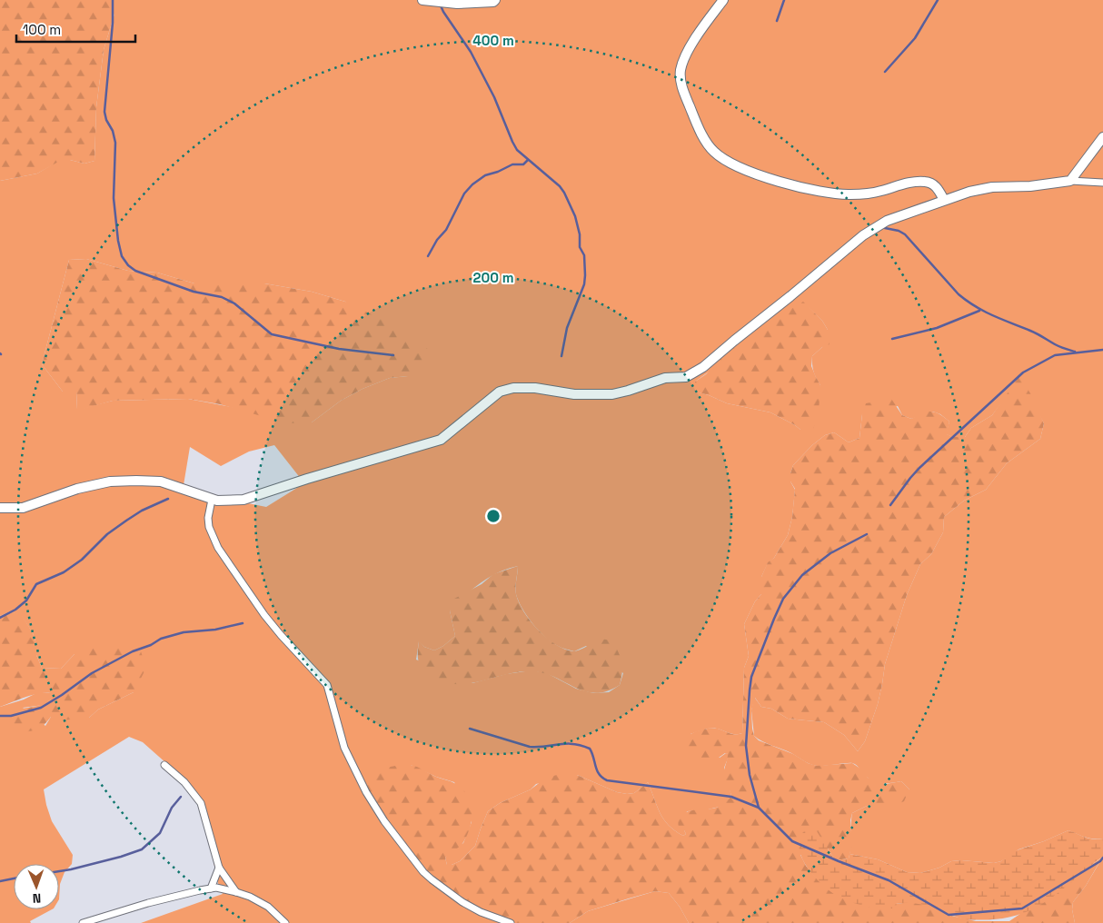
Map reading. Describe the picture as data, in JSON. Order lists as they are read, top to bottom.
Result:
{
  "scale_bar": "100 m",
  "north": "bottom",
  "rings": ["400 m", "200 m"]
}
